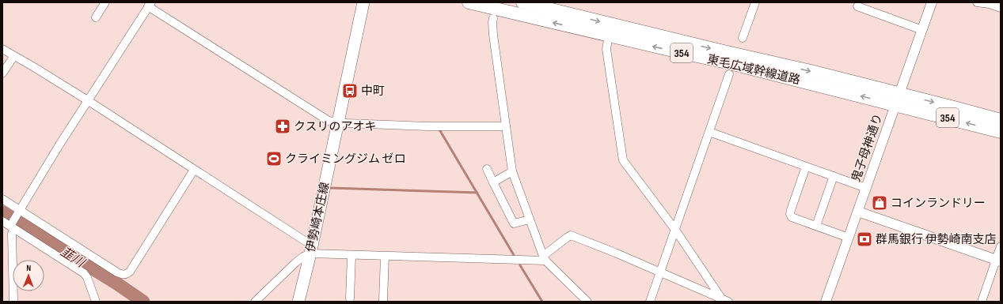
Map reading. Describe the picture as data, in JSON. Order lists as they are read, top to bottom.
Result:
{
  "streets": {
    "highway": ["354", "東毛広域幹線道路"],
    "main road": ["伊勢崎本庄線"],
    "street": ["鬼子母神通り"]
  },
  "crossings": [
    ["東毛広域幹線道路", "鬼子母神通り"]
  ],
  "water": ["韮川"],
  "places": {
    "bus stop": ["中町"],
    "pharmacy": ["クスリのアオキ"],
    "sports": ["クライミングジム ゼロ"],
    "shop": ["コインランドリー"],
    "bank": ["群馬銀行 伊勢崎南支店"]
  },
  "north": "top"
}
